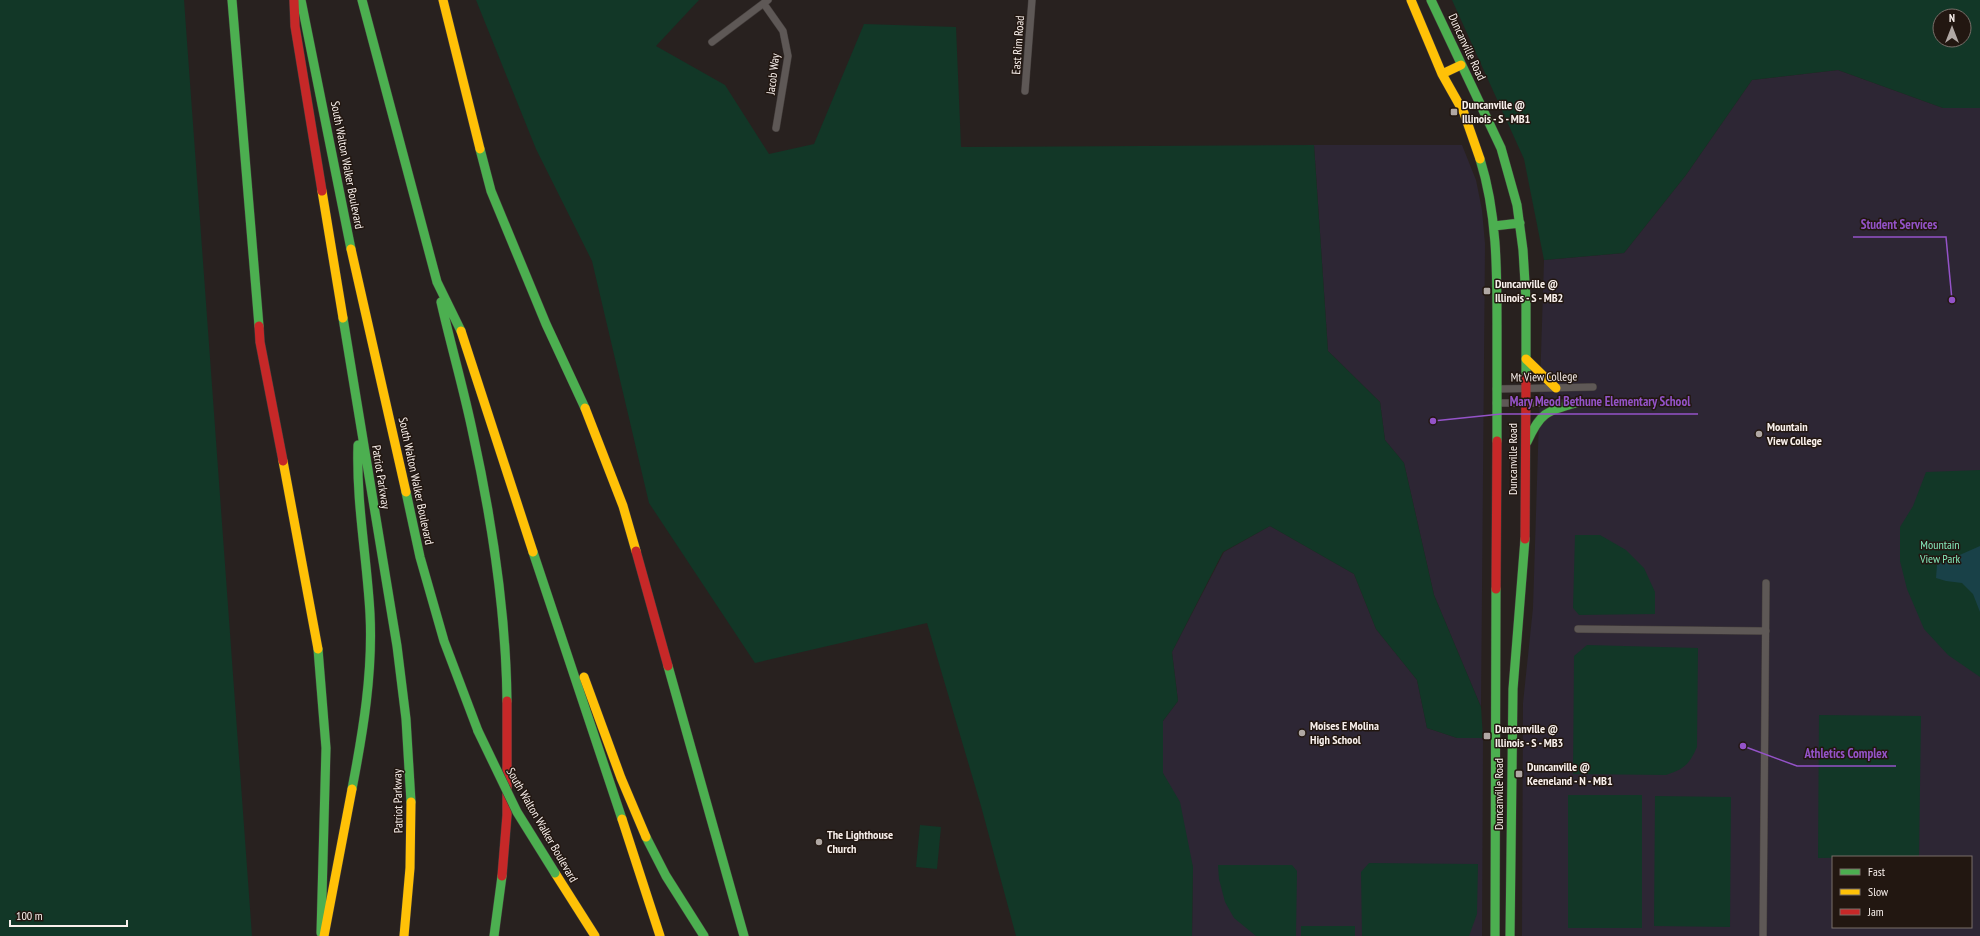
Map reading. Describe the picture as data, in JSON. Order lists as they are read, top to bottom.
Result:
{
  "streets": {
    "main road": ["Duncanville Road", "South Walton Walker Boulevard", "Patriot Parkway"],
    "street": ["East Rim Road", "Jacob Way", "Mt View College"]
  },
  "crossings": [
    ["Duncanville Road", "Mt View College"]
  ],
  "parks": ["Mountain View Park"],
  "places": {
    "transit": [
      "Duncanville @ Illinois - S - MB1",
      "Duncanville @ Illinois - S - MB2",
      "Duncanville @ Illinois - S - MB3",
      "Duncanville @ Keeneland - N - MB1"
    ],
    "other": [
      "Student Services",
      "Mary Meod Bethune Elementary School",
      "Mountain View College",
      "Moises E Molina High School",
      "Athletics Complex",
      "The Lighthouse Church"
    ]
  },
  "legend": ["Fast", "Slow", "Jam"],
  "scale_bar": "100 m",
  "north": "top"
}
